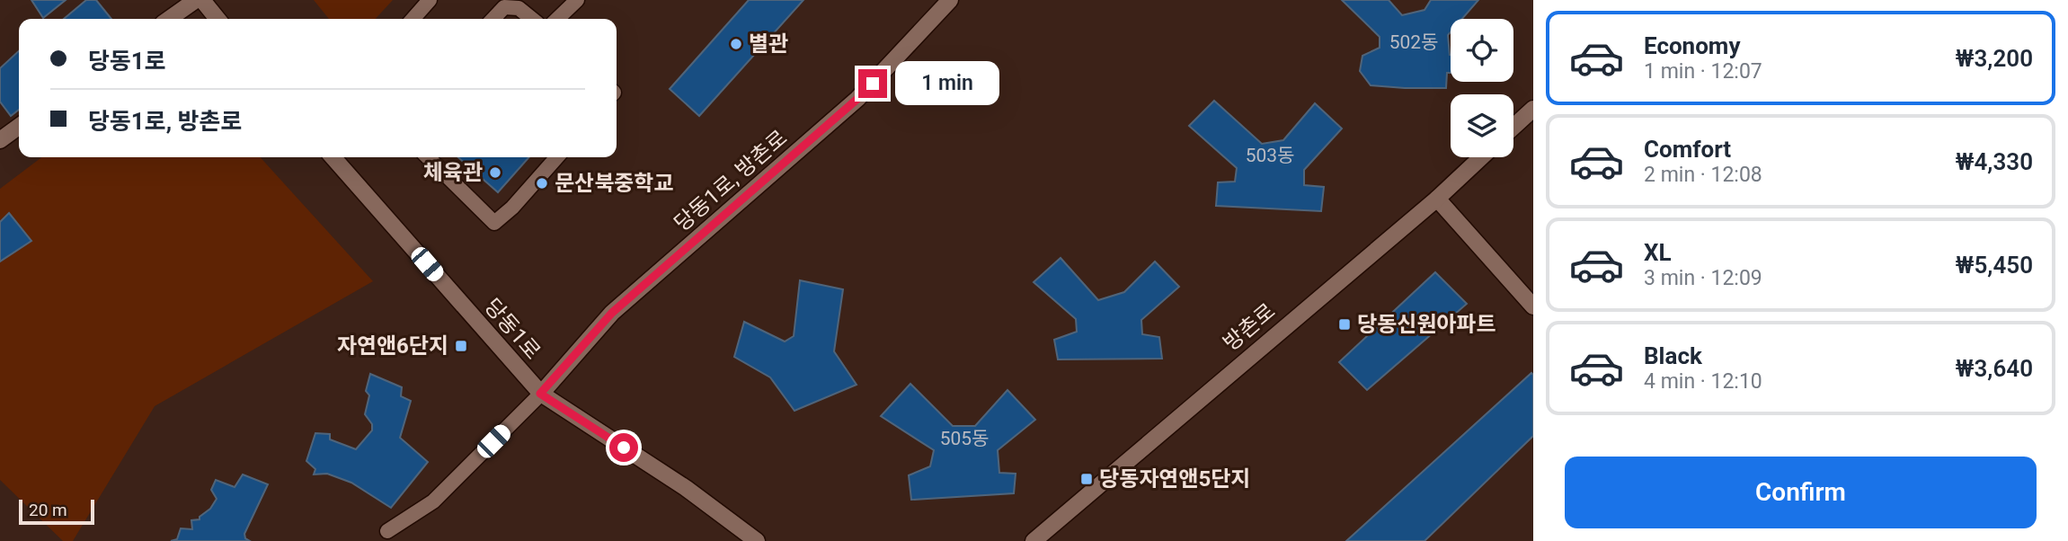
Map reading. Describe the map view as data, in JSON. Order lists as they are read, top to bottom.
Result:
{
  "streets": {
    "street": ["당동1로, 방촌로", "방촌로", "당동1로"]
  },
  "crossings": [
    ["당동1로, 방촌로", "당동1로"]
  ],
  "places": {
    "other": ["별관", "체육관", "문산북중학교"],
    "transit": ["당동신원아파트", "자연앤6단지", "당동자연앤5단지"]
  },
  "house_numbers": ["502동", "503동", "505동"],
  "scale_bar": "20 m",
  "page": {
    "list": [
      {
        "name": "Economy",
        "note": "1 min · 12:07",
        "value": "₩3,200"
      },
      {
        "name": "Comfort",
        "note": "2 min · 12:08",
        "value": "₩4,330"
      },
      {
        "name": "XL",
        "note": "3 min · 12:09",
        "value": "₩5,450"
      },
      {
        "name": "Black",
        "note": "4 min · 12:10",
        "value": "₩3,640"
      }
    ],
    "banner": ["당동1로", "당동1로, 방촌로"],
    "bubble": "1 min",
    "buttons": "Confirm",
    "scale": "20 m"
  }
}
